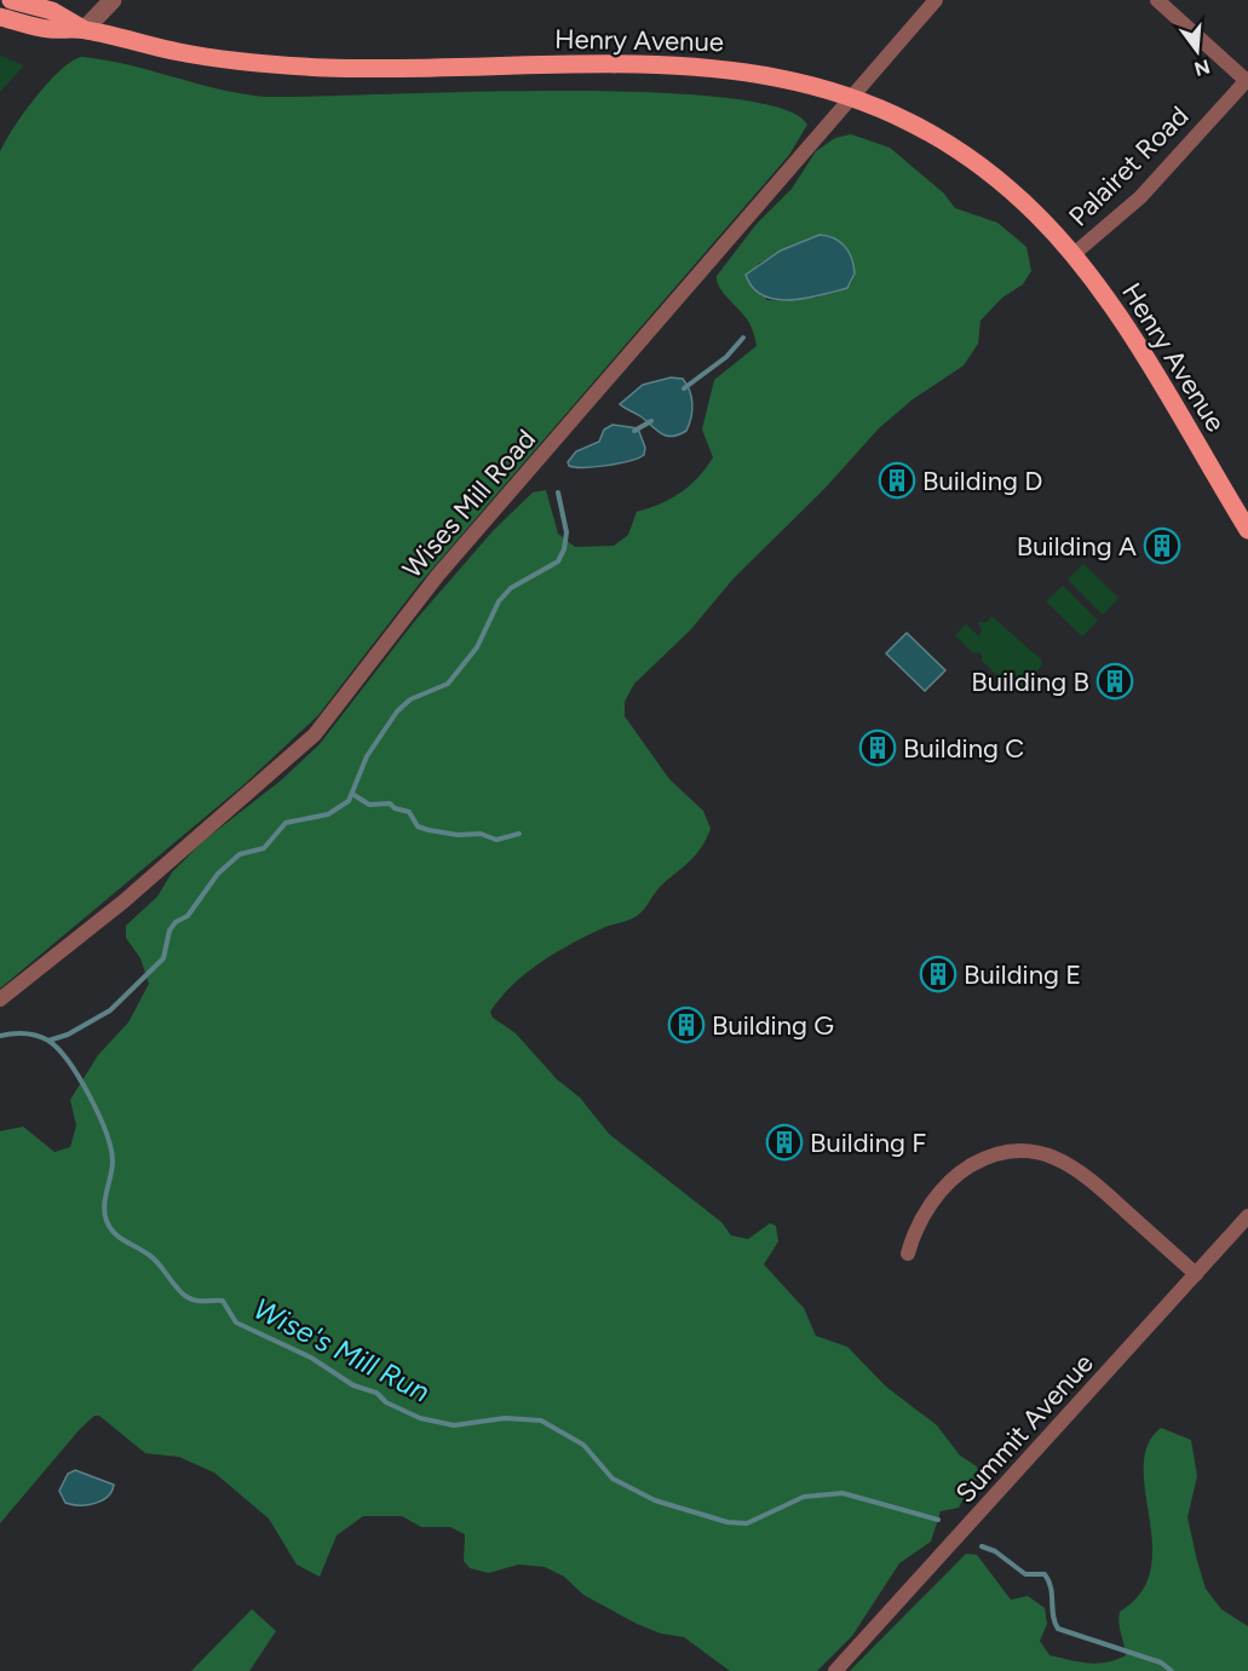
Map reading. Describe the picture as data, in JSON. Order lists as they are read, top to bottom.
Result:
{
  "streets": {
    "main road": ["Henry Avenue"],
    "street": ["Palairet Road", "Wises Mill Road", "Summit Avenue"]
  },
  "crossings": [
    ["Henry Avenue", "Palairet Road"],
    ["Henry Avenue", "Wises Mill Road"]
  ],
  "water": ["Wise's Mill Run"],
  "places": {
    "building": [
      "Building D",
      "Building A",
      "Building B",
      "Building C",
      "Building E",
      "Building G",
      "Building F"
    ]
  },
  "north": "bottom"
}
